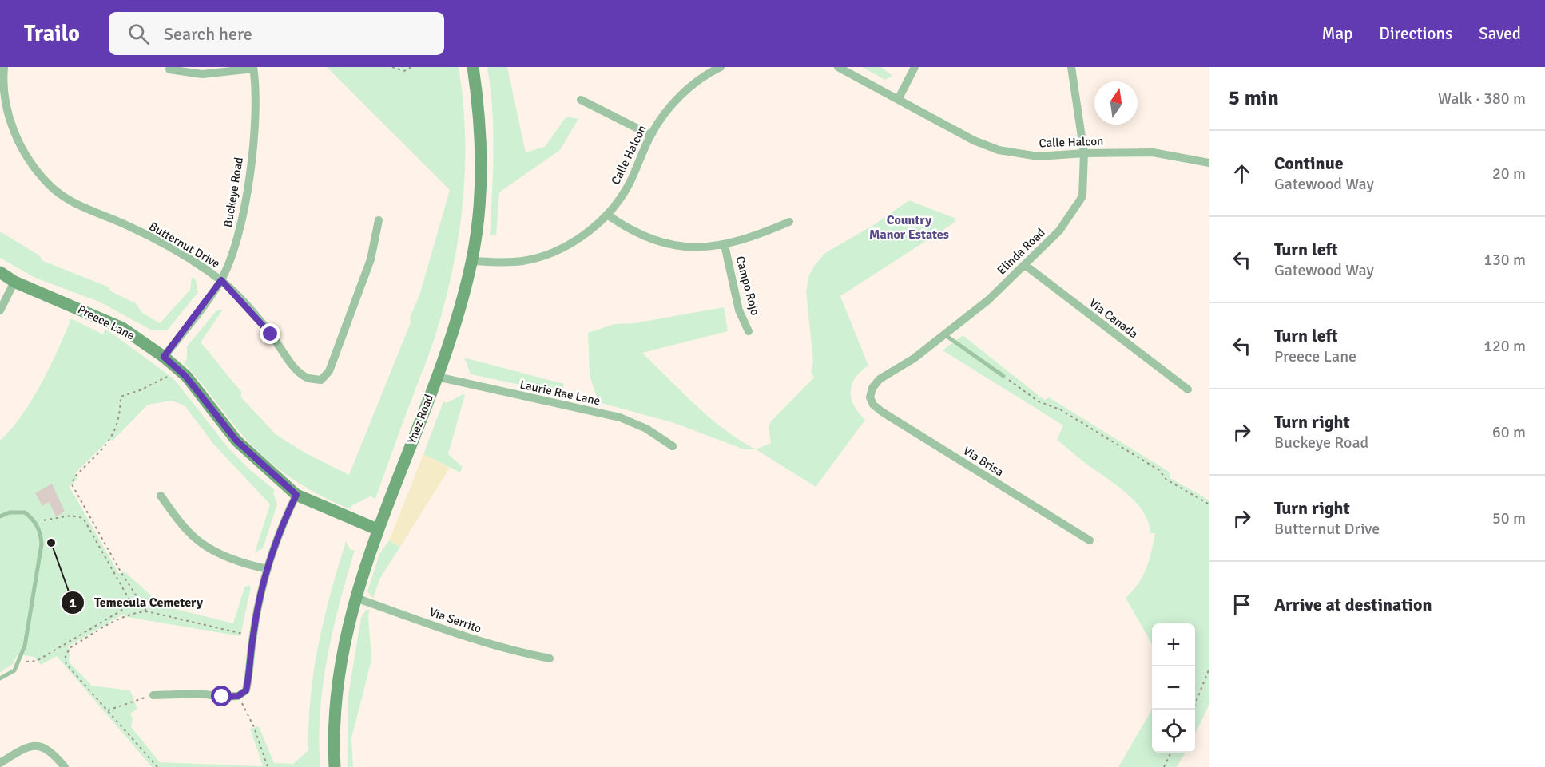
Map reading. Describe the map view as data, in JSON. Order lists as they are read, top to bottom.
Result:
{
  "streets": {
    "main road": ["Preece Lane", "Ynez Road"],
    "street": [
      "Calle Halcon",
      "Buckeye Road",
      "Butternut Drive",
      "Elinda Road",
      "Campo Rojo",
      "Via Canada",
      "Laurie Rae Lane",
      "Via Brisa",
      "Via Serrito"
    ]
  },
  "crossings": [
    ["Calle Halcon", "Elinda Road"],
    ["Calle Halcon", "Ynez Road"],
    ["Buckeye Road", "Butternut Drive"],
    ["Buckeye Road", "Preece Lane"],
    ["Elinda Road", "Via Canada"],
    ["Elinda Road", "Via Brisa"],
    ["Preece Lane", "Ynez Road"],
    ["Laurie Rae Lane", "Ynez Road"],
    ["Ynez Road", "Via Serrito"]
  ],
  "districts": ["Country Manor Estates"],
  "places": ["Temecula Cemetery"],
  "north": "top",
  "page": {
    "header": "Trailo",
    "search": "Search here",
    "nav": ["Map", "Directions", "Saved"],
    "heading": ["5 min", "Walk · 380 m"],
    "list": [
      ["Continue", "Gatewood Way", "20 m"],
      ["Turn left", "Gatewood Way", "130 m"],
      ["Turn left", "Preece Lane", "120 m"],
      ["Turn right", "Buckeye Road", "60 m"],
      ["Turn right", "Butternut Drive", "50 m"],
      "Arrive at destination"
    ],
    "map_buttons": ["+", "−"]
  }
}
